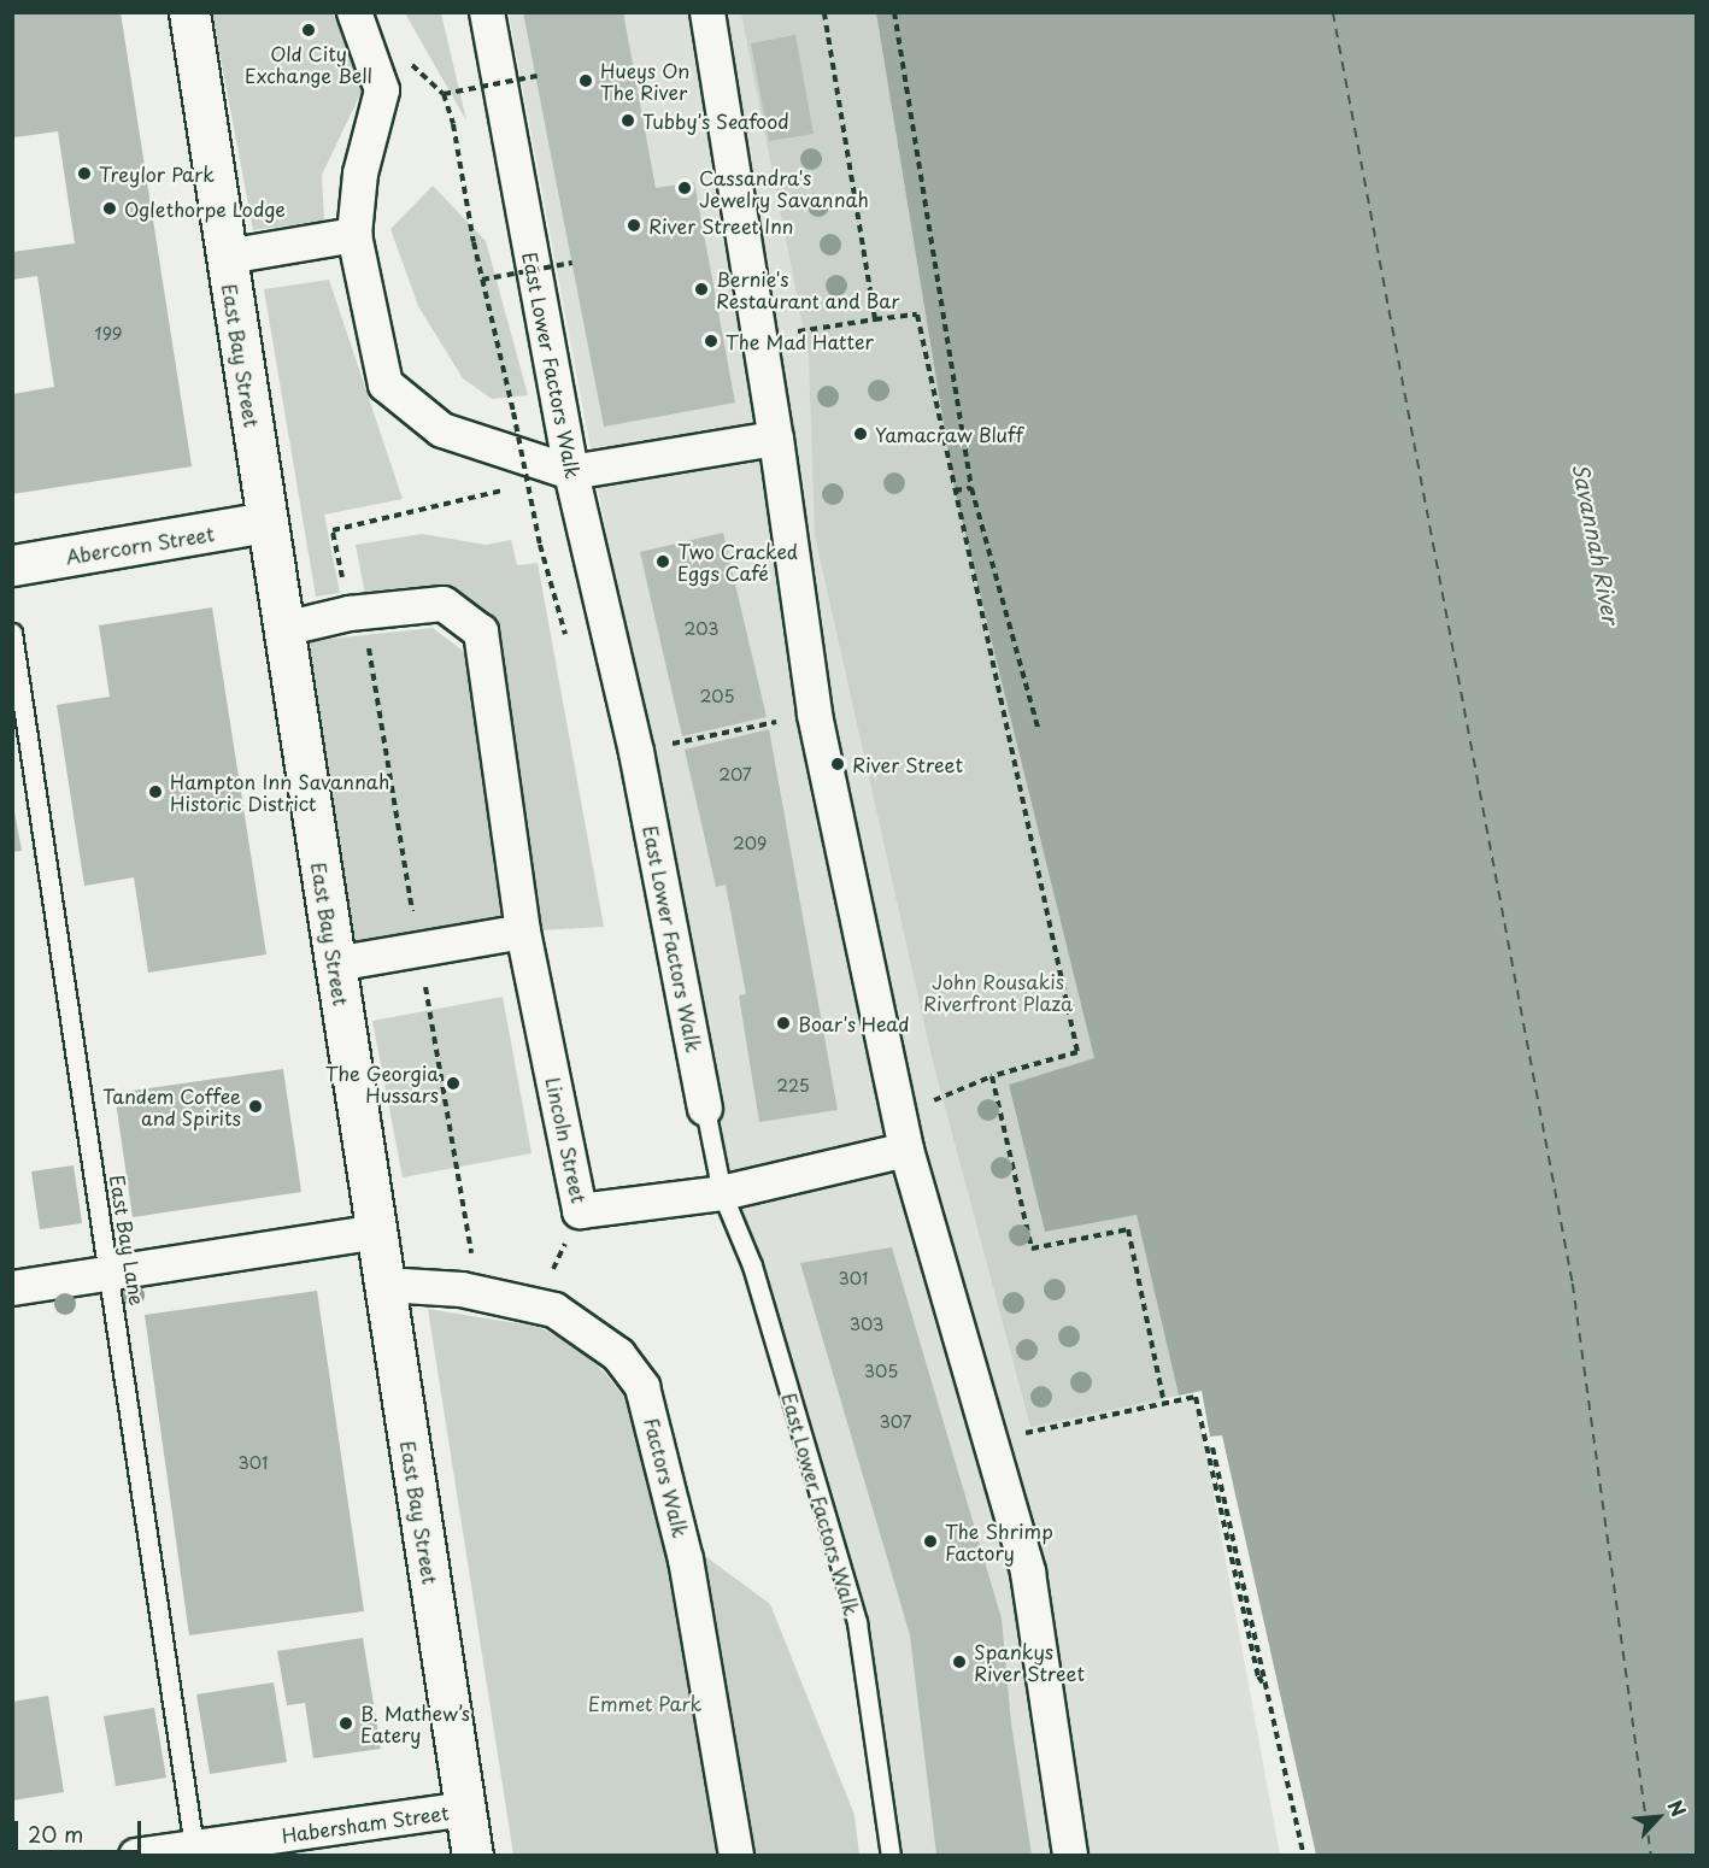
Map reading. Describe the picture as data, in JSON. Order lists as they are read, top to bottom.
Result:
{
  "streets": {
    "main road": ["East Bay Street", "Abercorn Street"],
    "street": [
      "East Lower Factors Walk",
      "Lincoln Street",
      "Factors Walk",
      "Habersham Street"
    ],
    "lane": ["East Bay Lane"]
  },
  "crossings": [
    ["East Bay Street", "Abercorn Street"],
    ["East Bay Street", "Factors Walk"],
    ["East Bay Street", "Habersham Street"],
    ["East Lower Factors Walk", "Lincoln Street"],
    ["East Bay Lane", "Habersham Street"]
  ],
  "water": ["Savannah River"],
  "parks": ["John Rousakis Riverfront Plaza", "Emmet Park"],
  "places": [
    "Old City Exchange Bell",
    "Hueys On The River",
    "Tubby's Seafood",
    "Treylor Park",
    "Cassandra's Jewelry Savannah",
    "Oglethorpe Lodge",
    "River Street Inn",
    "Bernie's Restaurant and Bar",
    "The Mad Hatter",
    "Yamacraw Bluff",
    "Two Cracked Eggs Café",
    "River Street",
    "Hampton Inn Savannah Historic District",
    "Boar's Head",
    "The Georgia Hussars",
    "Tandem Coffee and Spirits",
    "The Shrimp Factory",
    "Spankys River Street",
    "B. Mathew’s Eatery"
  ],
  "house_numbers": [
    "199",
    "203",
    "205",
    "207",
    "209",
    "225",
    "301",
    "303",
    "305",
    "307",
    "301"
  ],
  "scale_bar": "20 m",
  "north": "top right"
}
